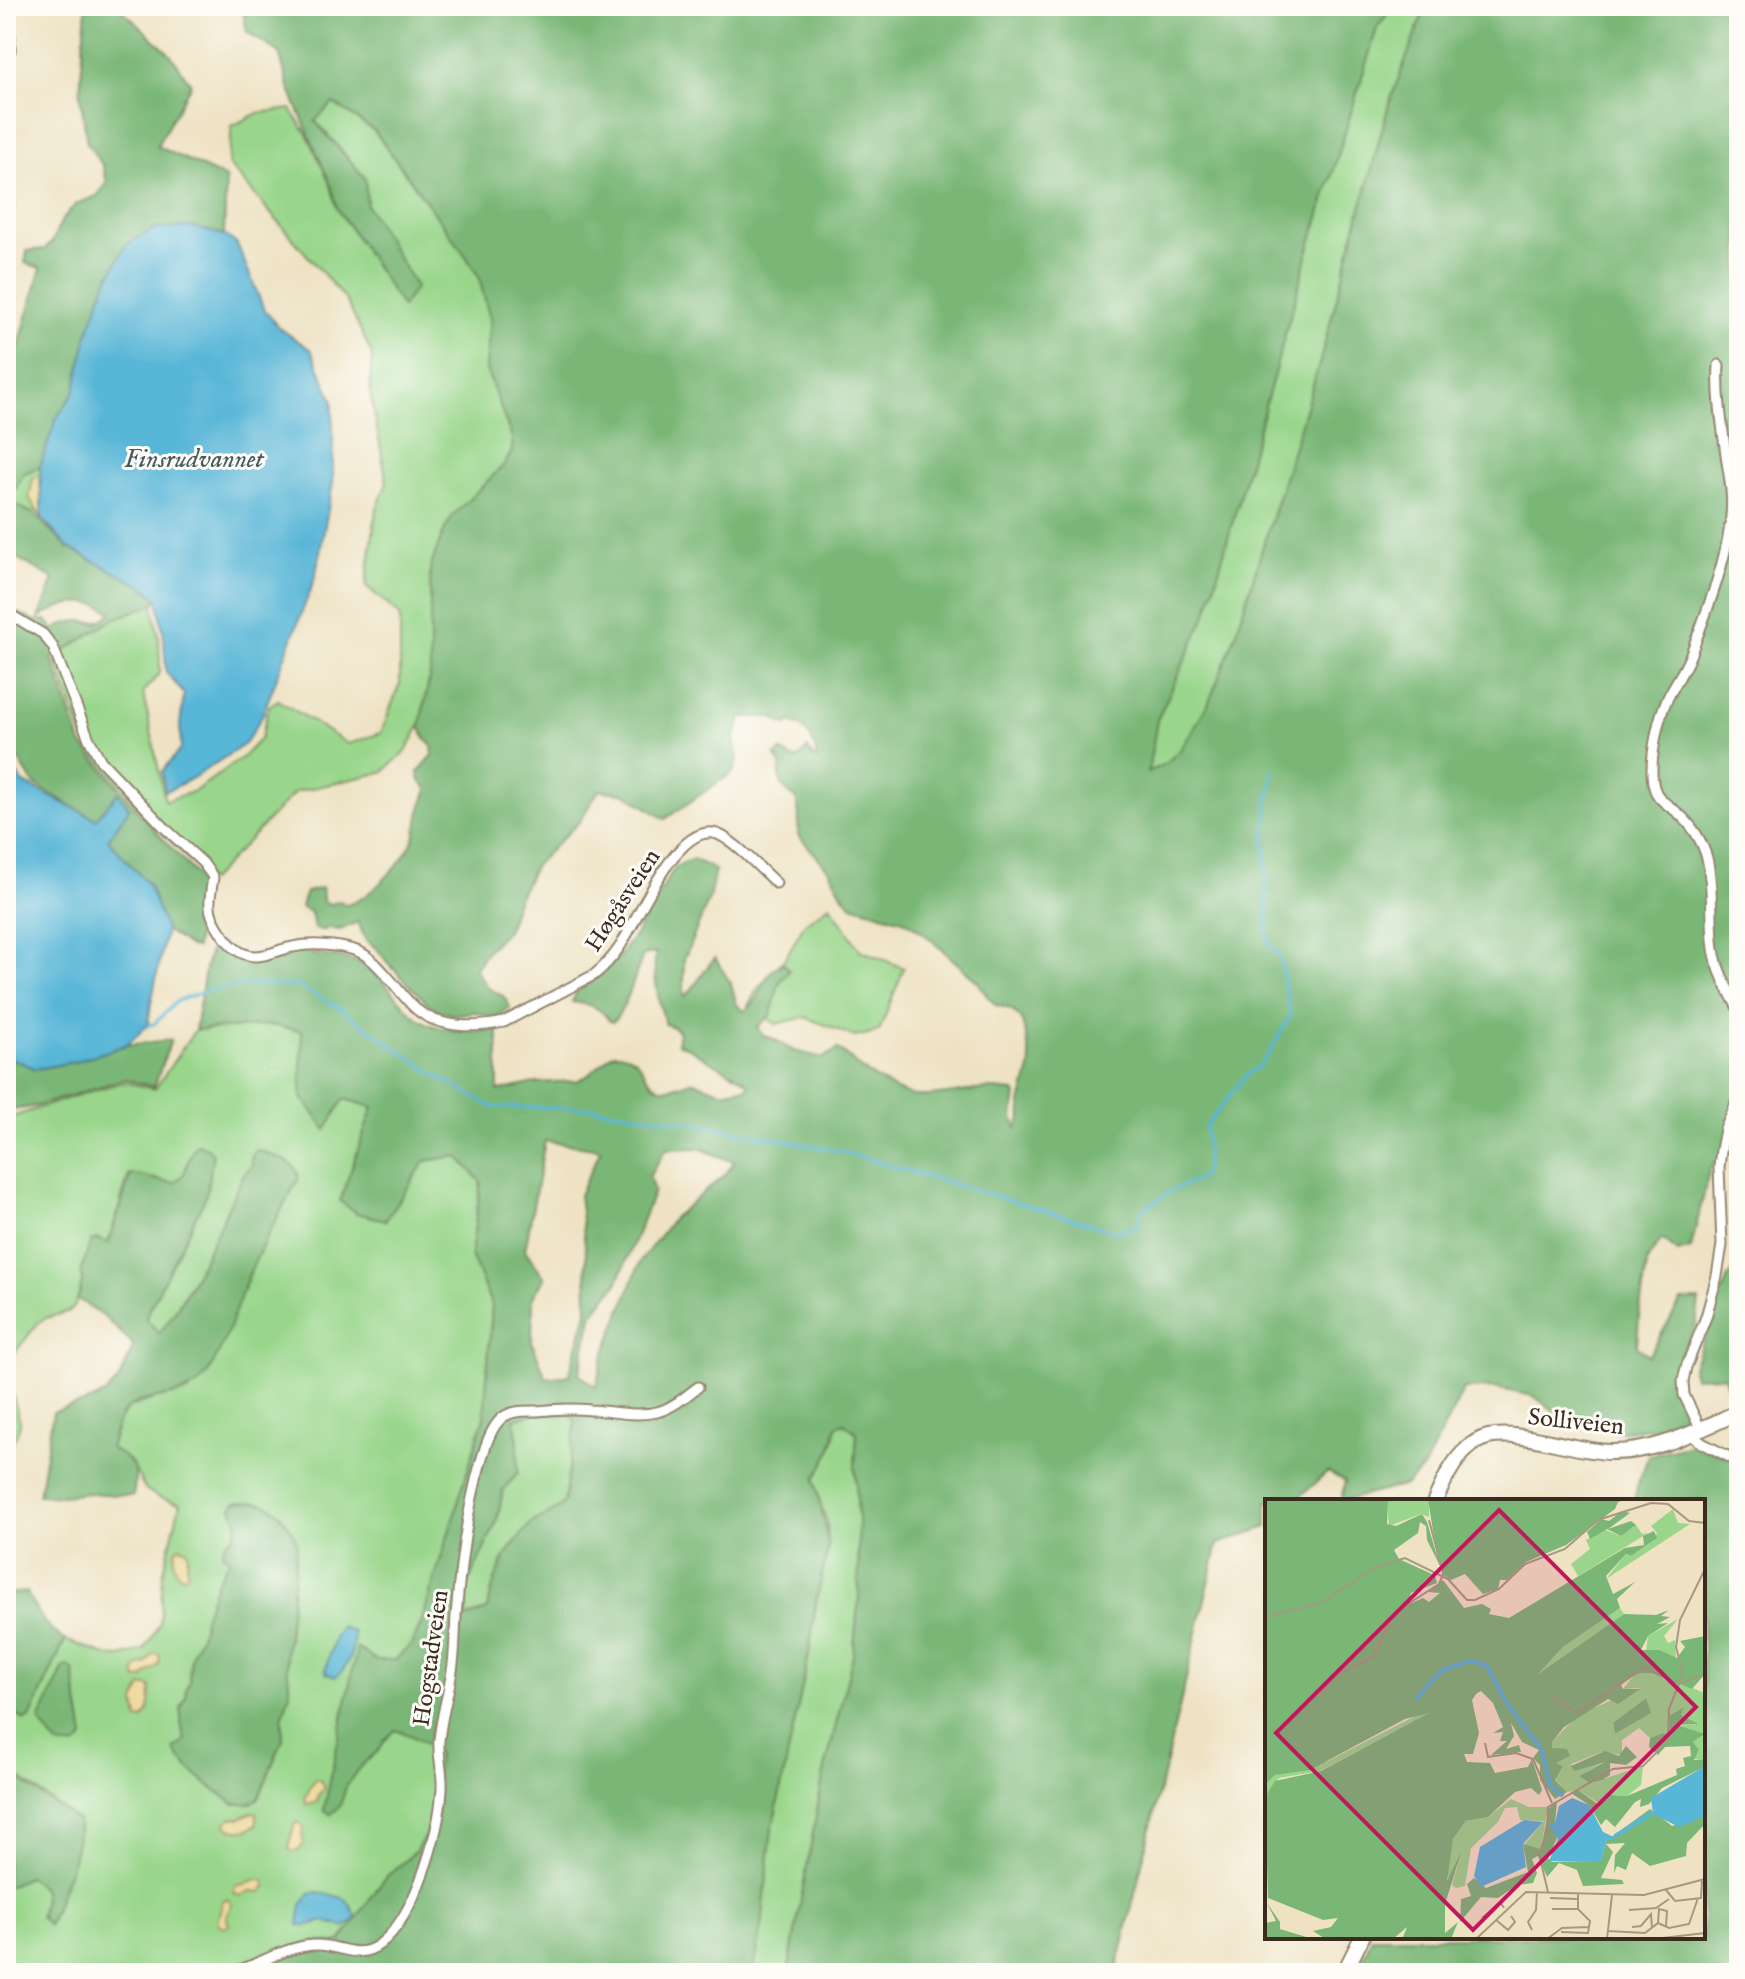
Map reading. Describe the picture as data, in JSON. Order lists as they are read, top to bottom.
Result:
{
  "streets": {
    "street": ["Høgåsveien", "Solliveien", "Hogstadveien"]
  },
  "water": ["Finsrudvannet"]
}
